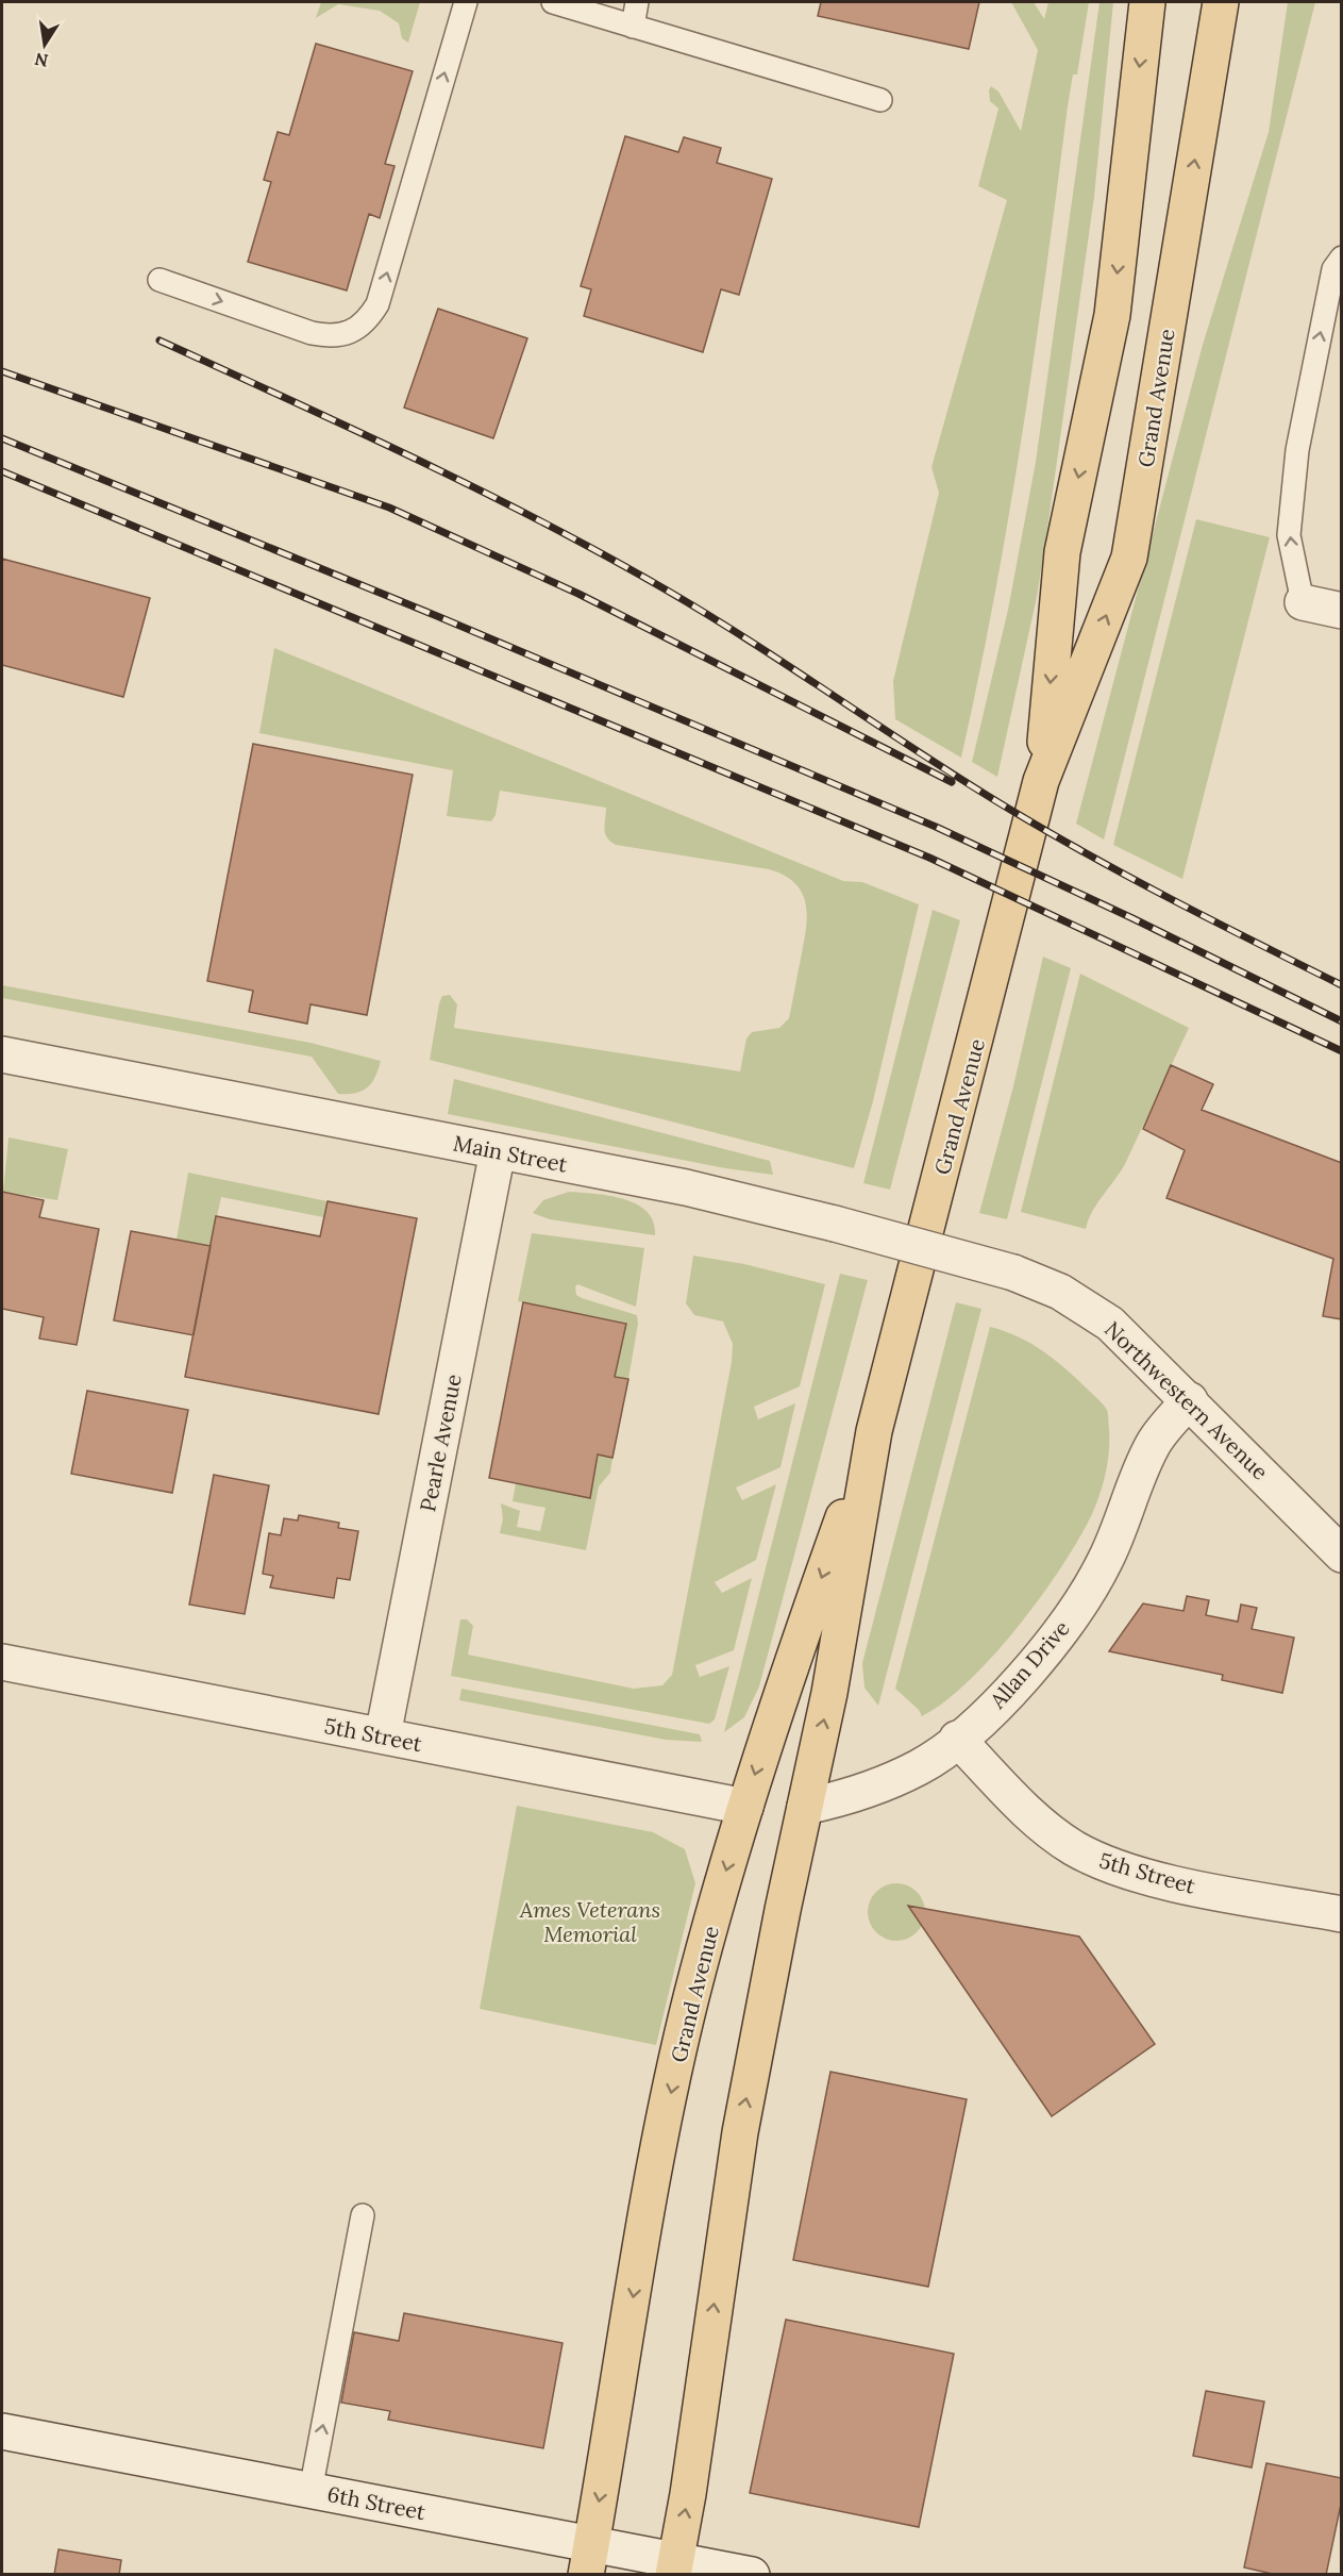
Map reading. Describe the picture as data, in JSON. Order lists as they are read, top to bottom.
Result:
{
  "streets": {
    "main road": ["Grand Avenue"],
    "street": [
      "Main Street",
      "Northwestern Avenue",
      "Pearle Avenue",
      "Allan Drive",
      "5th Street",
      "6th Street"
    ]
  },
  "crossings": [
    ["Grand Avenue", "Allan Drive"],
    ["Grand Avenue", "5th Street"],
    ["Grand Avenue", "6th Street"],
    ["Main Street", "Northwestern Avenue"],
    ["Main Street", "Pearle Avenue"],
    ["Northwestern Avenue", "Allan Drive"],
    ["Pearle Avenue", "5th Street"],
    ["Allan Drive", "5th Street"]
  ],
  "parks": ["Ames Veterans Memorial"],
  "north": "bottom"
}
